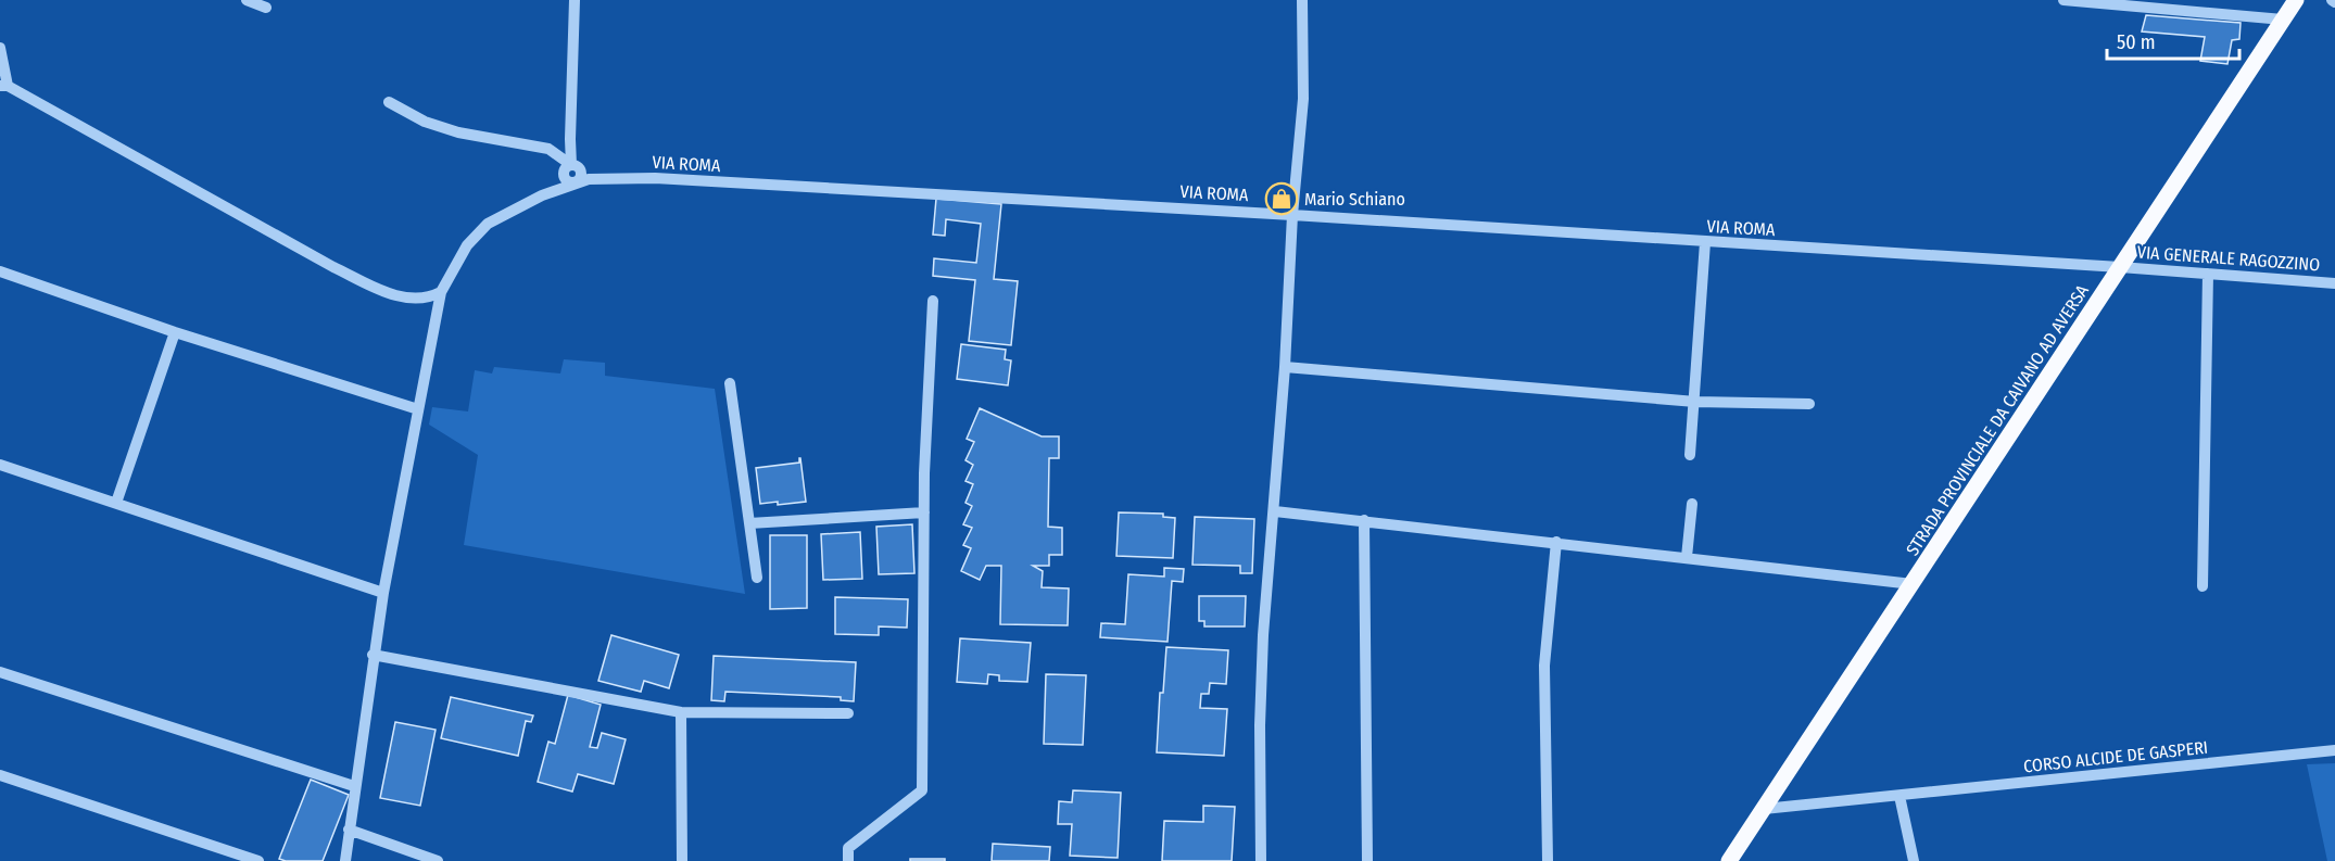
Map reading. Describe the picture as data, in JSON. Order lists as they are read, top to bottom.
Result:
{
  "streets": {
    "main road": ["STRADA PROVINCIALE DA CAIVANO AD AVERSA"],
    "street": ["VIA ROMA", "VIA GENERALE RAGOZZINO", "CORSO ALCIDE DE GASPERI"]
  },
  "crossings": [
    ["VIA ROMA", "VIA GENERALE RAGOZZINO"],
    ["VIA ROMA", "STRADA PROVINCIALE DA CAIVANO AD AVERSA"],
    ["VIA GENERALE RAGOZZINO", "STRADA PROVINCIALE DA CAIVANO AD AVERSA"],
    ["STRADA PROVINCIALE DA CAIVANO AD AVERSA", "CORSO ALCIDE DE GASPERI"]
  ],
  "places": {
    "shop": ["Mario Schiano"]
  },
  "scale_bar": "50 m"
}
